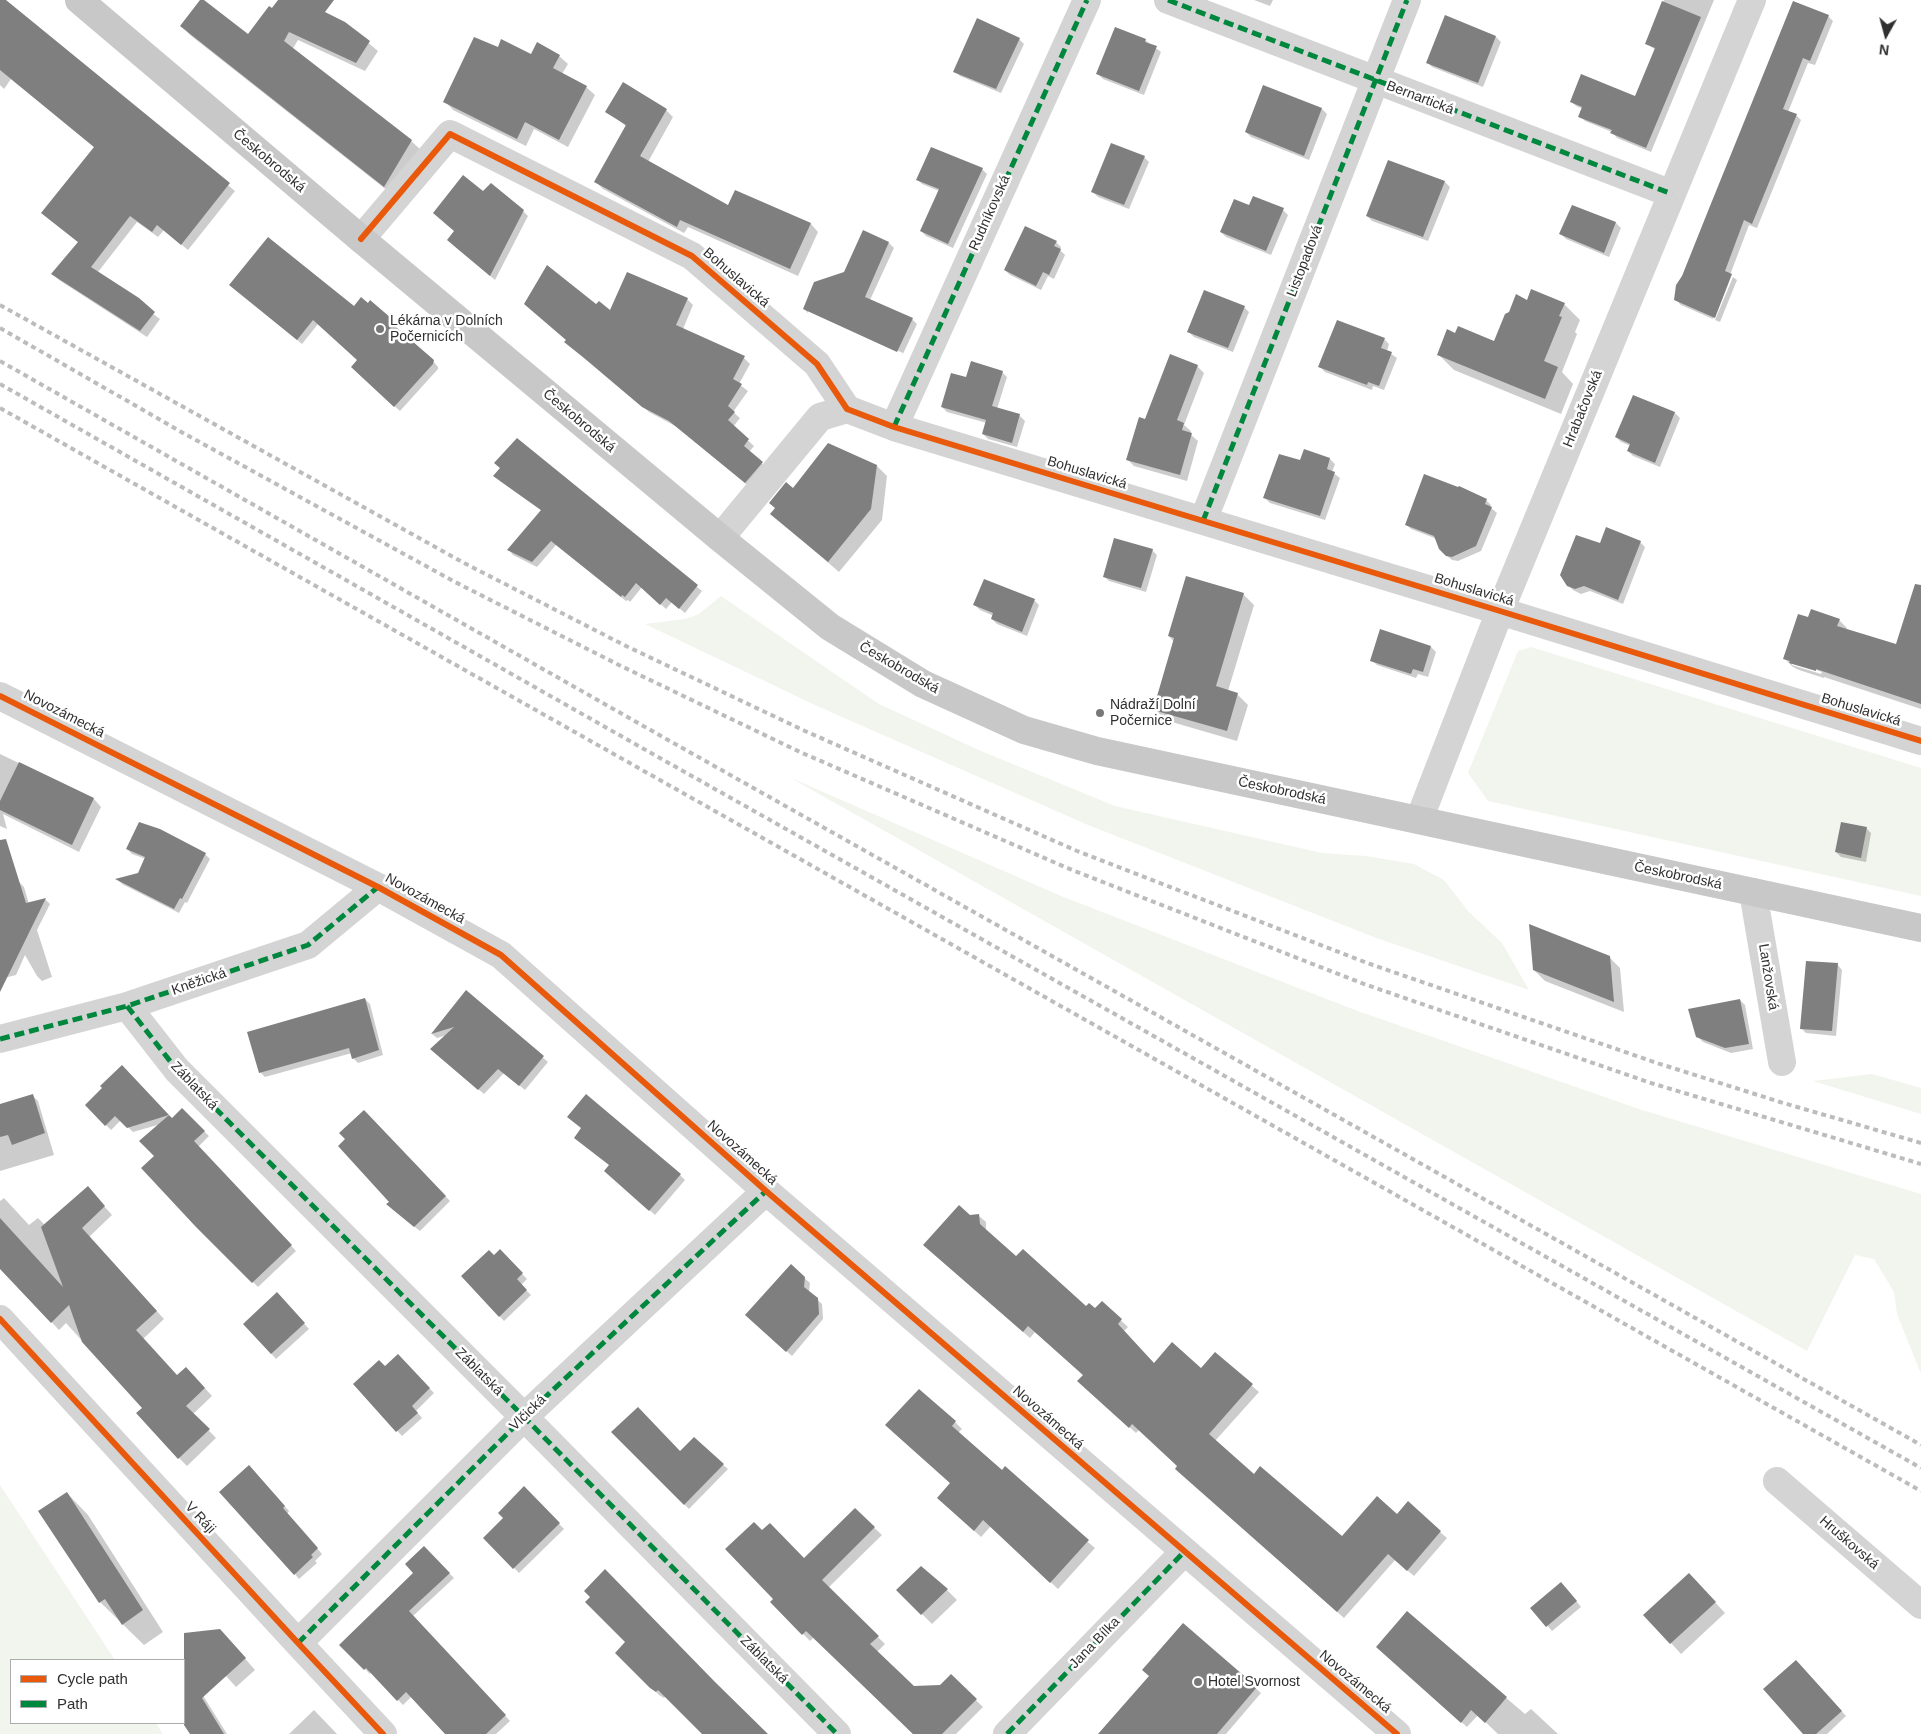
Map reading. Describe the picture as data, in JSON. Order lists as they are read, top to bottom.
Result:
{
  "streets": {
    "main road": ["Českobrodská"],
    "street": [
      "Bernartická",
      "Rudníkovská",
      "Listopadová",
      "Bohuslavická",
      "Hrabačovská",
      "Novozámecká",
      "Lanžovská",
      "Kněžická",
      "Záblatská",
      "Vlčická",
      "V Ráji",
      "Hruškovská",
      "Jana Bílka"
    ]
  },
  "crossings": [
    ["Bernartická", "Listopadová"],
    ["Bernartická", "Hrabačovská"],
    ["Českobrodská", "Bohuslavická"],
    ["Českobrodská", "Hrabačovská"],
    ["Českobrodská", "Lanžovská"],
    ["Rudníkovská", "Bohuslavická"],
    ["Listopadová", "Bohuslavická"],
    ["Bohuslavická", "Hrabačovská"],
    ["Novozámecká", "Kněžická"],
    ["Novozámecká", "Vlčická"],
    ["Novozámecká", "Jana Bílka"],
    ["Kněžická", "Záblatská"],
    ["Záblatská", "Vlčická"],
    ["Vlčická", "V Ráji"]
  ],
  "places": ["Lékárna v Dolních Počernicích", "Nádraží Dolní Počernice", "Hotel Svornost"],
  "legend": ["Cycle path", "Path"],
  "north": "bottom"
}
